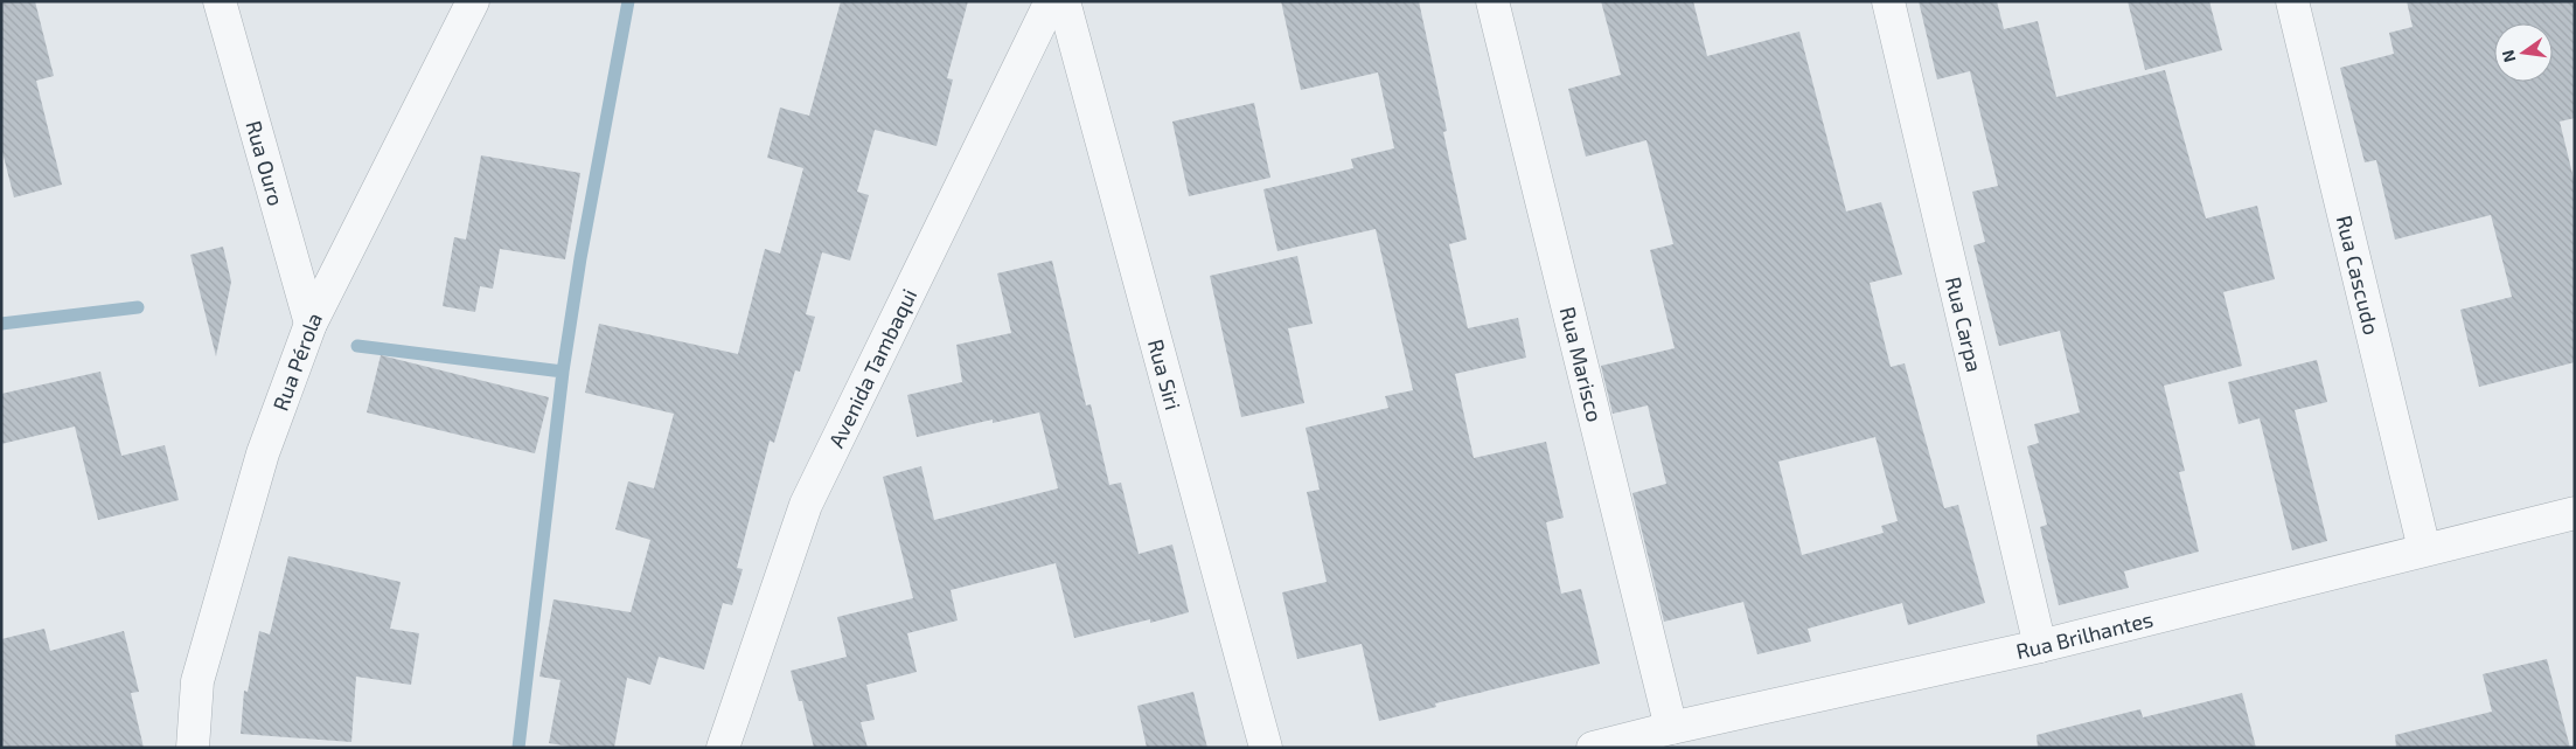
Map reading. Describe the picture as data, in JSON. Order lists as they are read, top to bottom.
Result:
{
  "streets": {
    "street": [
      "Rua Ouro",
      "Rua Cascudo",
      "Rua Carpa",
      "Rua Pérola",
      "Rua Marisco",
      "Avenida Tambaqui",
      "Rua Siri",
      "Rua Brilhantes"
    ]
  },
  "crossings": [
    ["Rua Ouro", "Rua Pérola"],
    ["Rua Cascudo", "Rua Brilhantes"],
    ["Rua Carpa", "Rua Brilhantes"],
    ["Rua Marisco", "Rua Brilhantes"]
  ],
  "north": "left"
}
